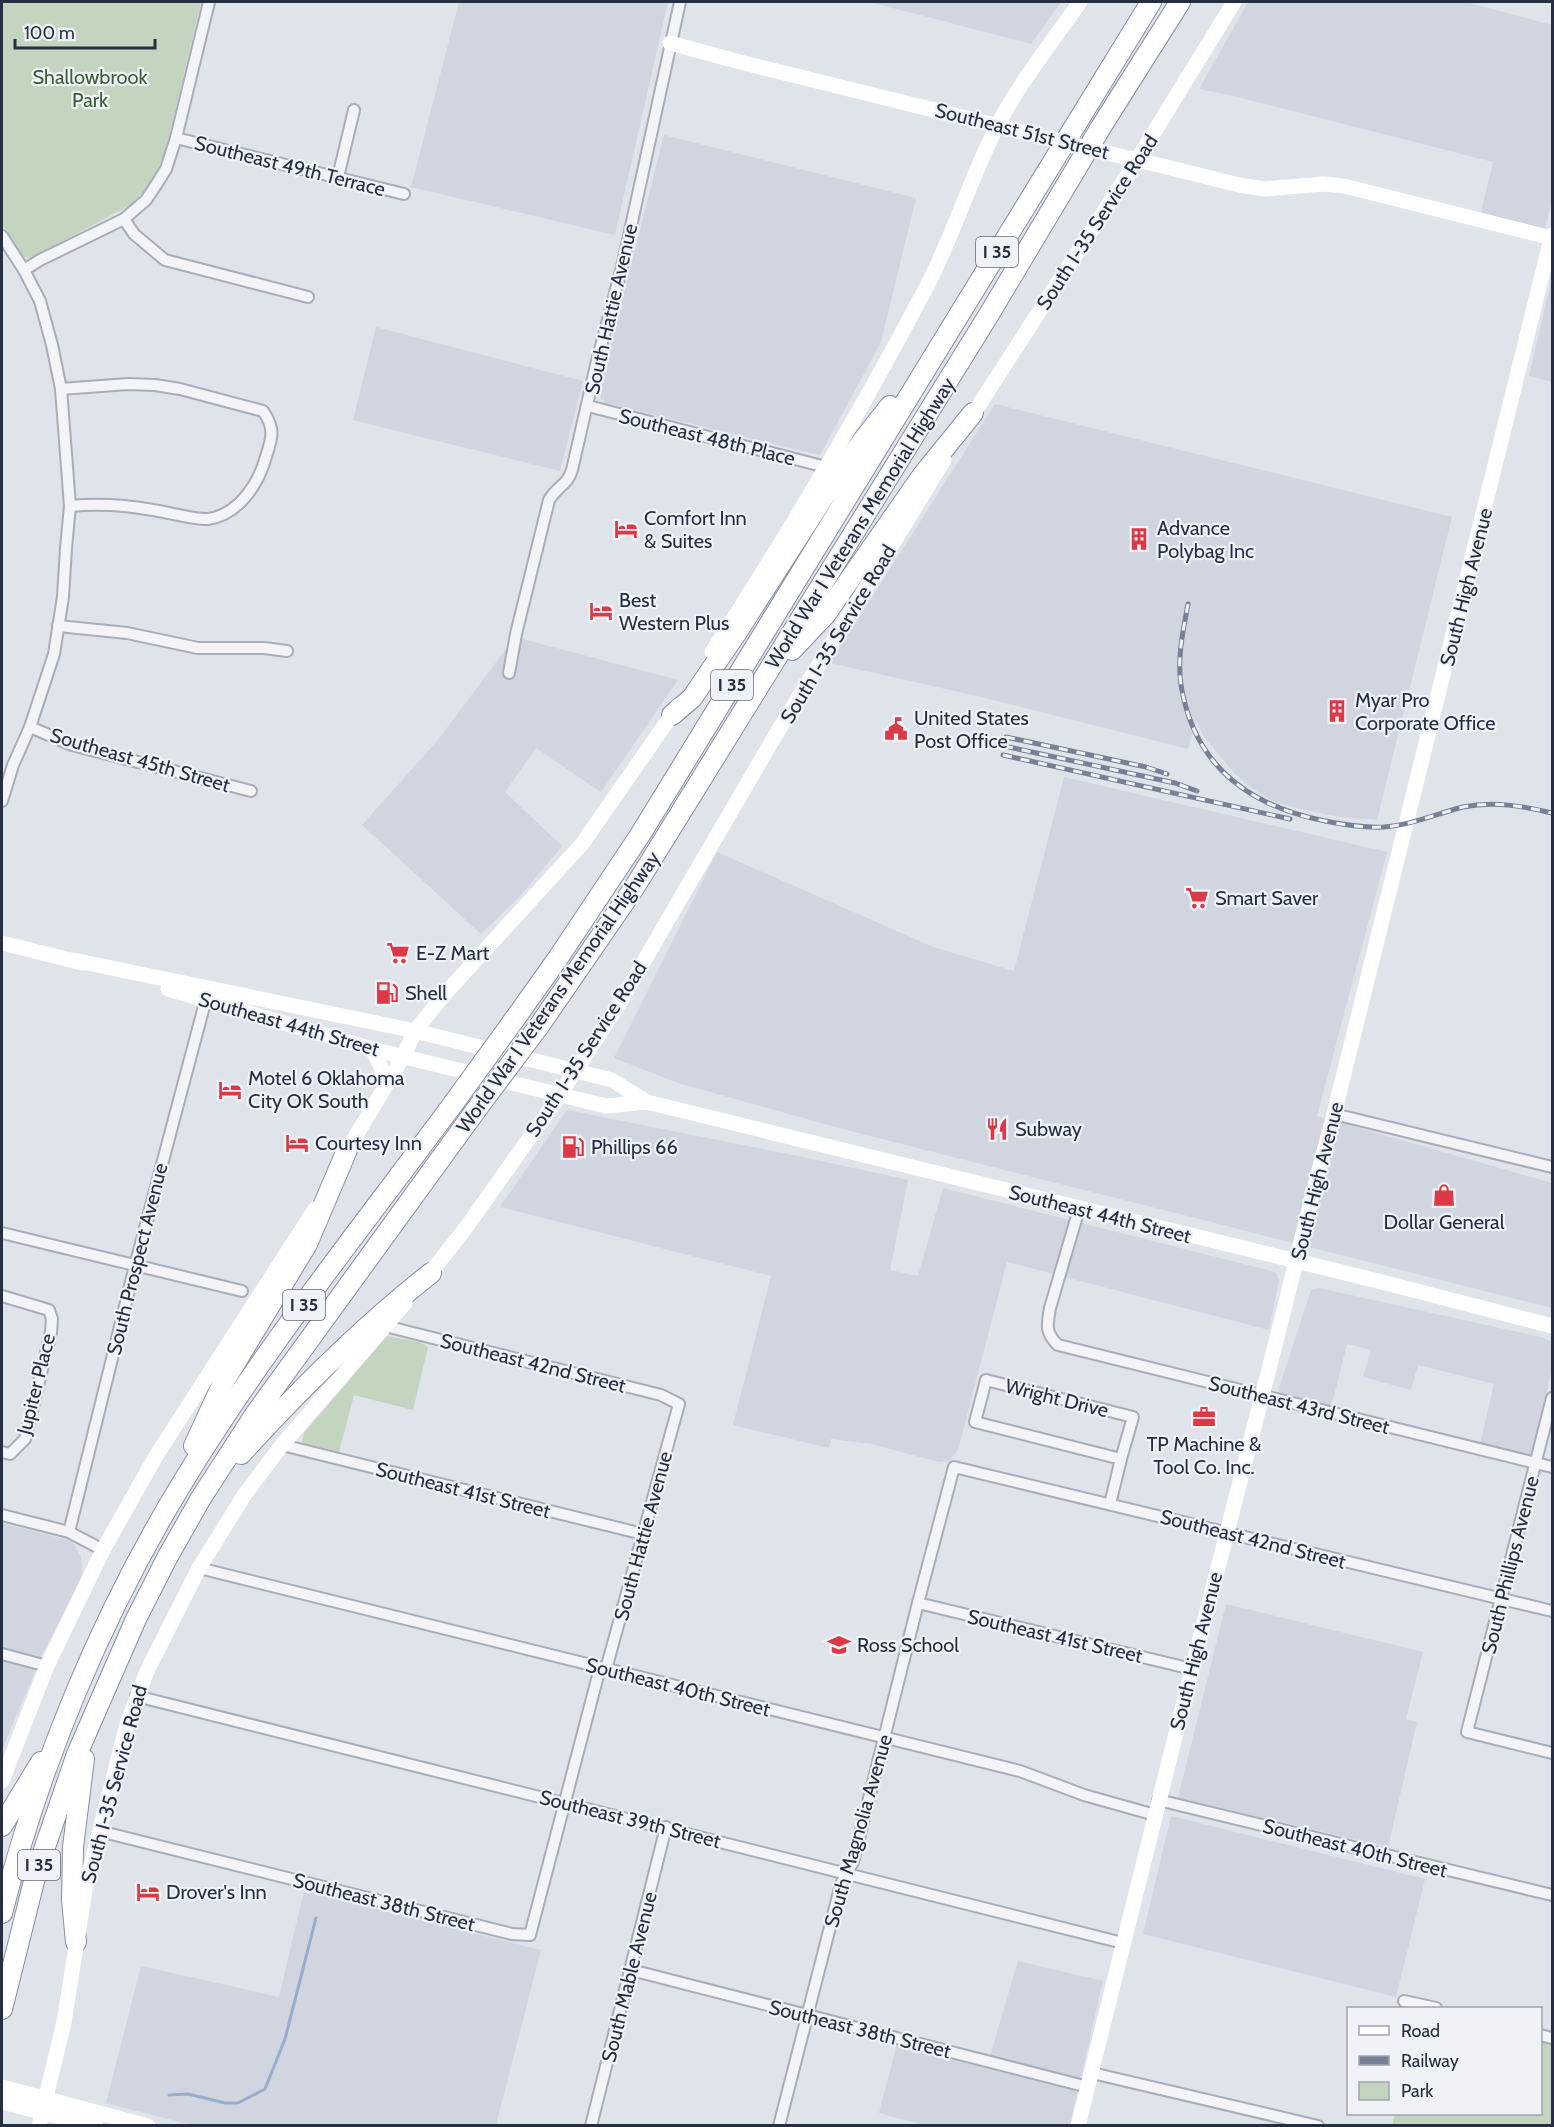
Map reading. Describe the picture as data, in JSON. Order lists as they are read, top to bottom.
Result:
{
  "streets": {
    "highway": ["I 35", "World War I Veterans Memorial Highway"],
    "main road": [
      "Southeast 51st Street",
      "South I-35 Service Road",
      "South High Avenue",
      "Southeast 44th Street"
    ],
    "street": [
      "Southeast 49th Terrace",
      "South Hattie Avenue",
      "Southeast 48th Place",
      "Southeast 45th Street",
      "South Prospect Avenue",
      "Southeast 42nd Street",
      "Jupiter Place",
      "Wright Drive",
      "Southeast 43rd Street",
      "Southeast 41st Street",
      "South Phillips Avenue",
      "Southeast 40th Street",
      "Southeast 39th Street",
      "South Magnolia Avenue",
      "Southeast 38th Street",
      "South Mable Avenue"
    ]
  },
  "crossings": [
    ["Southeast 51st Street", "South I-35 Service Road"],
    ["Southeast 51st Street", "South Hattie Avenue"],
    ["Southeast 51st Street", "South High Avenue"],
    ["South I-35 Service Road", "Southeast 44th Street"],
    ["South I-35 Service Road", "Southeast 42nd Street"],
    ["South I-35 Service Road", "Southeast 41st Street"],
    ["South I-35 Service Road", "Southeast 40th Street"],
    ["South I-35 Service Road", "Southeast 39th Street"],
    ["South I-35 Service Road", "Southeast 38th Street"],
    ["South Hattie Avenue", "Southeast 48th Place"],
    ["South Hattie Avenue", "Southeast 42nd Street"],
    ["South Hattie Avenue", "Southeast 41st Street"],
    ["South Hattie Avenue", "Southeast 40th Street"],
    ["South Hattie Avenue", "Southeast 39th Street"],
    ["South Hattie Avenue", "Southeast 38th Street"],
    ["South High Avenue", "Southeast 44th Street"],
    ["South High Avenue", "Southeast 42nd Street"],
    ["South High Avenue", "Southeast 43rd Street"],
    ["South High Avenue", "Southeast 41st Street"],
    ["South High Avenue", "Southeast 40th Street"],
    ["South High Avenue", "Southeast 39th Street"],
    ["South High Avenue", "Southeast 38th Street"],
    ["Southeast 44th Street", "South Prospect Avenue"],
    ["Southeast 44th Street", "Southeast 43rd Street"],
    ["Southeast 42nd Street", "Wright Drive"],
    ["Southeast 42nd Street", "South Phillips Avenue"],
    ["Southeast 42nd Street", "South Magnolia Avenue"],
    ["Southeast 43rd Street", "South Phillips Avenue"],
    ["Southeast 41st Street", "South Magnolia Avenue"],
    ["Southeast 40th Street", "South Magnolia Avenue"],
    ["Southeast 39th Street", "South Magnolia Avenue"],
    ["Southeast 39th Street", "South Mable Avenue"],
    ["South Magnolia Avenue", "Southeast 38th Street"],
    ["Southeast 38th Street", "South Mable Avenue"]
  ],
  "parks": ["Shallowbrook Park"],
  "places": {
    "hotel": [
      "Comfort Inn & Suites",
      "Best Western Plus",
      "Motel 6 Oklahoma City OK South",
      "Courtesy Inn",
      "Drover's Inn"
    ],
    "building": ["Advance Polybag Inc", "Myar Pro Corporate Office"],
    "public building": ["United States Post Office"],
    "supermarket": ["Smart Saver", "E-Z Mart"],
    "fuel station": ["Shell", "Phillips 66"],
    "restaurant": ["Subway"],
    "shop": ["Dollar General"],
    "office": ["TP Machine & Tool Co. Inc."],
    "school or university": ["Ross School"]
  },
  "legend": ["Road", "Railway", "Park"],
  "scale_bar": "100 m"
}
